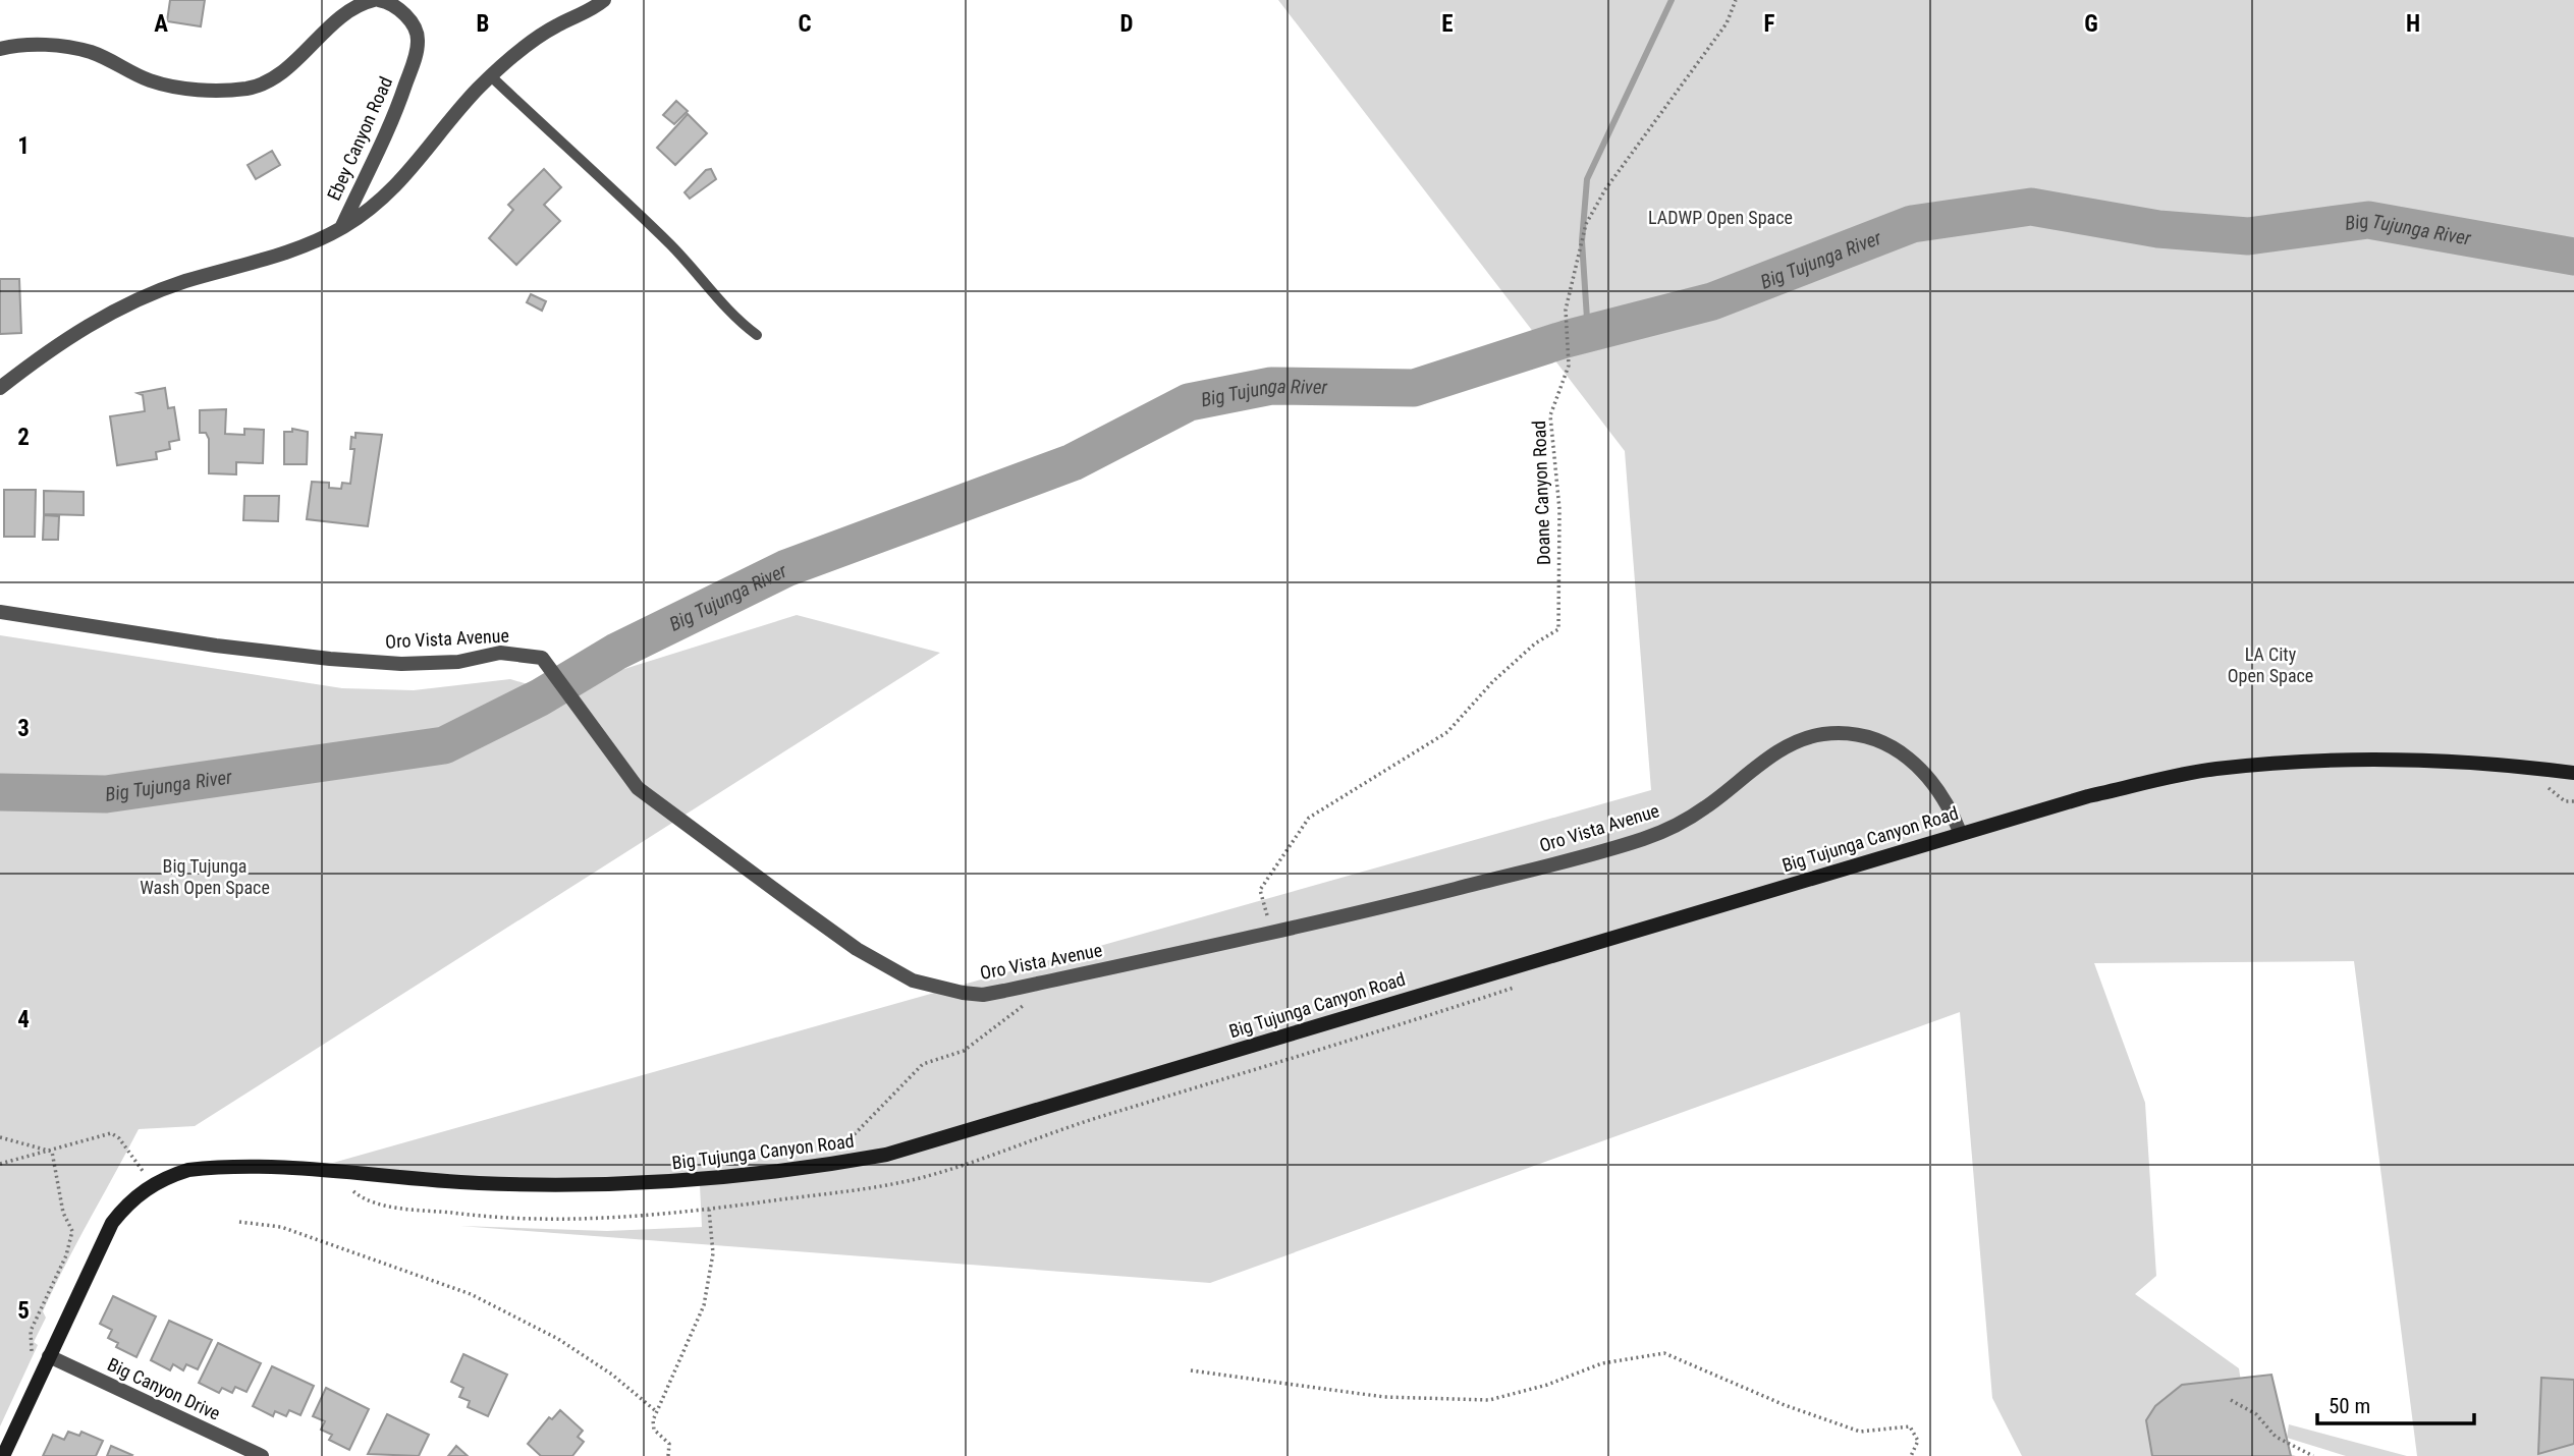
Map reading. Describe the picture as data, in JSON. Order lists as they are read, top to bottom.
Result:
{
  "streets": {
    "street": [
      "Ebey Canyon Road",
      "Oro Vista Avenue",
      "Big Tujunga Canyon Road",
      "Big Canyon Drive"
    ],
    "path": ["Doane Canyon Road"]
  },
  "crossings": [
    ["Doane Canyon Road", "Oro Vista Avenue"],
    ["Oro Vista Avenue", "Big Tujunga Canyon Road"],
    ["Big Tujunga Canyon Road", "Big Canyon Drive"]
  ],
  "water": ["Big Tujunga River"],
  "parks": ["LADWP Open Space", "LA City Open Space", "Big Tujunga Wash Open Space"],
  "scale_bar": "50 m",
  "grid": {
    "columns": [
      "A",
      "B",
      "C",
      "D",
      "E",
      "F",
      "G",
      "H"
    ],
    "rows": [
      "1",
      "2",
      "3",
      "4",
      "5"
    ]
  }
}
